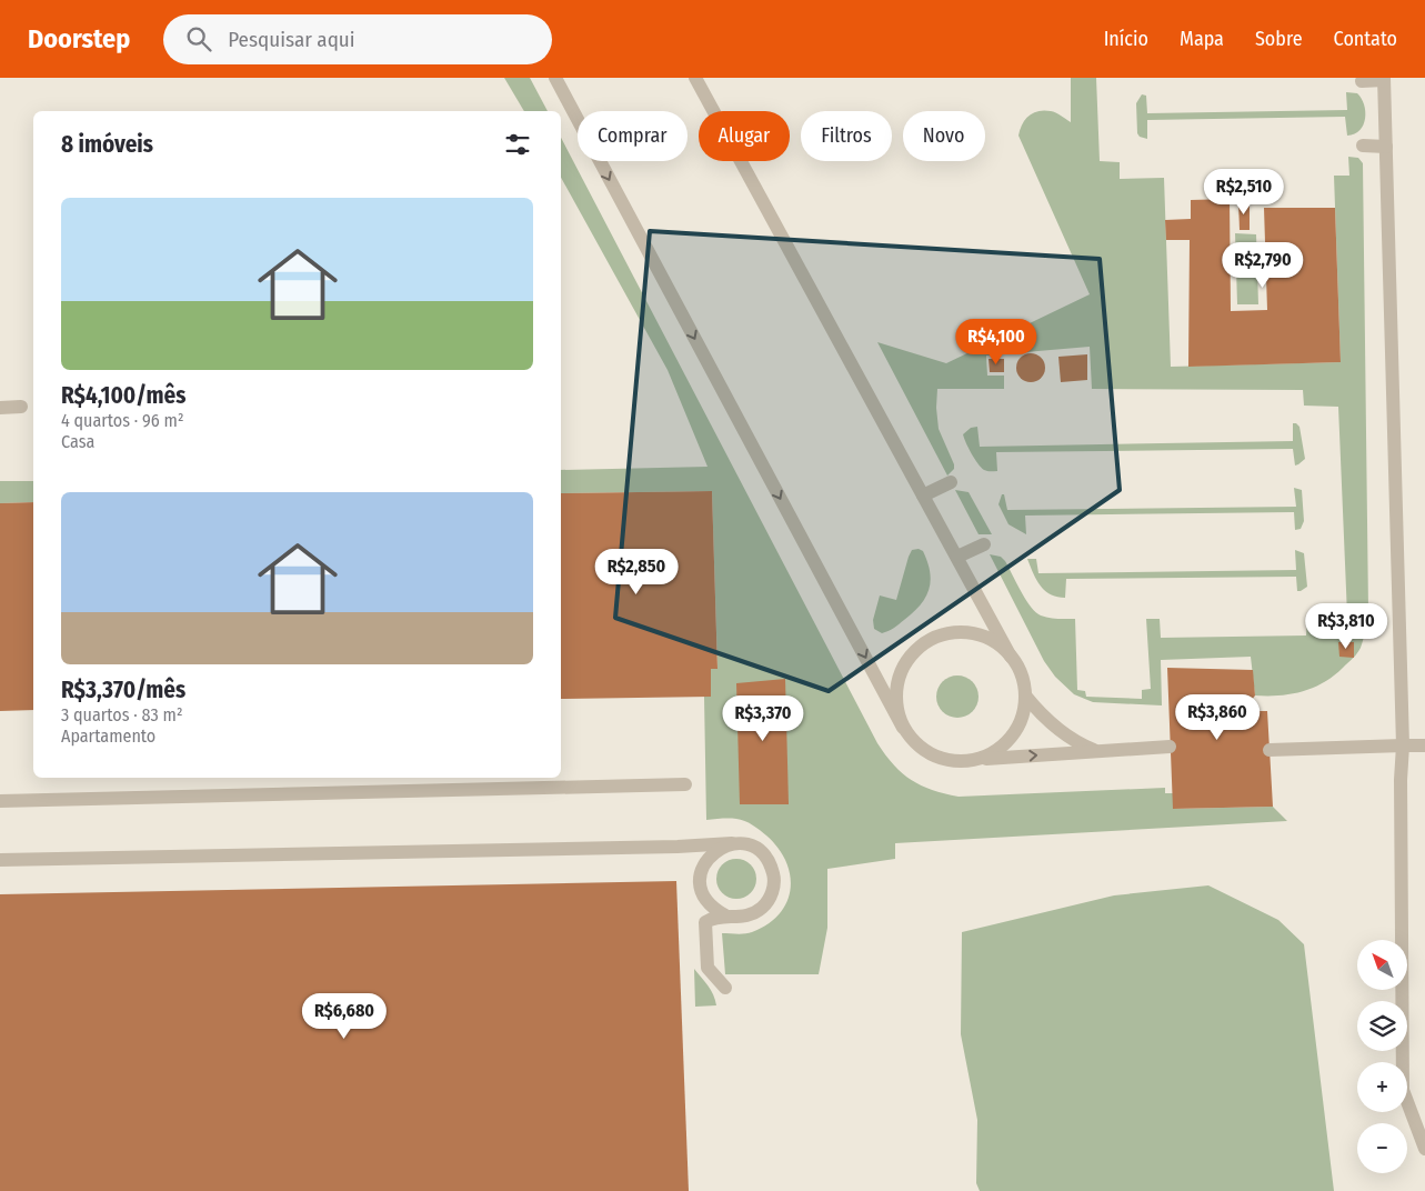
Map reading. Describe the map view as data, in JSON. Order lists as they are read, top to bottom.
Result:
{
  "north": "top left",
  "page": {
    "header": "Doorstep",
    "search": "Pesquisar aqui",
    "nav": [
      "Início",
      "Mapa",
      "Sobre",
      "Contato"
    ],
    "chip": [
      "Comprar",
      "Alugar",
      "Filtros",
      "Novo"
    ],
    "heading": "8 imóveis",
    "price": [
      "R$2,510",
      "R$2,790",
      "R$4,100",
      "R$2,850",
      "R$3,810",
      "R$3,860",
      "R$3,370",
      "R$6,680"
    ],
    "list": [
      {
        "name": "R$4,100/mês",
        "note": "4 quartos · 96 m² · Casa"
      },
      {
        "name": "R$3,370/mês",
        "note": "3 quartos · 83 m² · Apartamento"
      }
    ],
    "map_buttons": ["+", "−"]
  }
}
